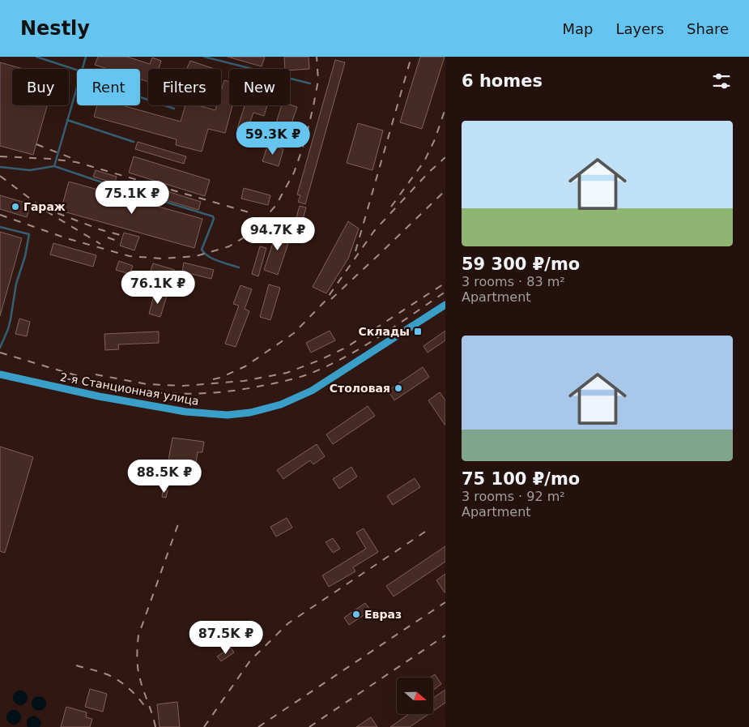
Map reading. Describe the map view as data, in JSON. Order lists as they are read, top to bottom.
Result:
{
  "streets": {
    "main road": ["2-я Станционная улица"]
  },
  "places": {
    "other": ["Гараж", "Столовая", "Евраз"],
    "transit": ["Склады"]
  },
  "north": "right",
  "page": {
    "header": "Nestly",
    "nav": ["Map", "Layers", "Share"],
    "heading": "6 homes",
    "chip": [
      "Buy",
      "Rent",
      "Filters",
      "New"
    ],
    "list": [
      {
        "name": "59 300 ₽/mo",
        "note": "3 rooms · 83 m² · Apartment"
      },
      {
        "name": "75 100 ₽/mo",
        "note": "3 rooms · 92 m² · Apartment"
      }
    ],
    "price": [
      "59.3K ₽",
      "75.1K ₽",
      "94.7K ₽",
      "76.1K ₽",
      "88.5K ₽",
      "87.5K ₽"
    ]
  }
}
